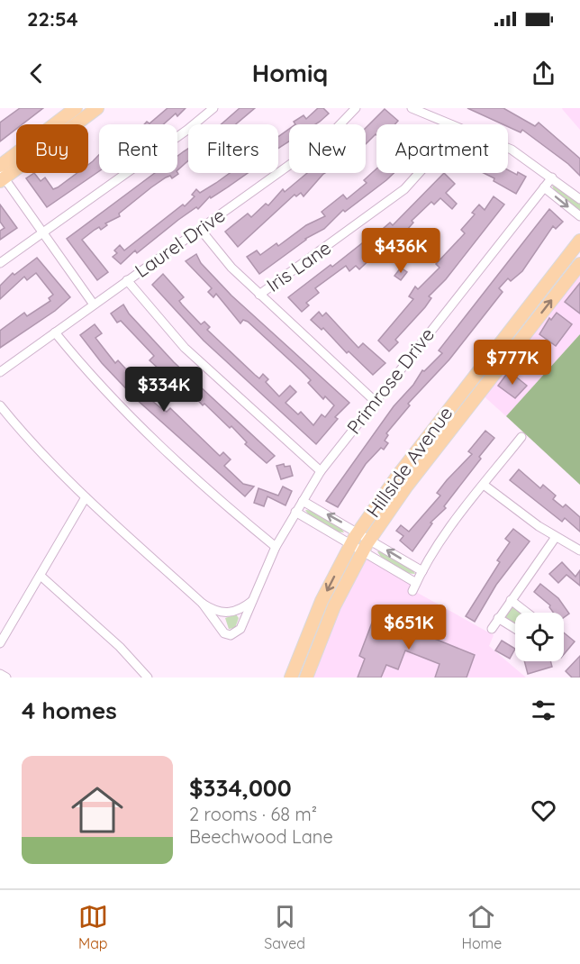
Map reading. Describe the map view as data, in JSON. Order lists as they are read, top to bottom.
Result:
{
  "streets": {
    "main road": ["Hillside Avenue"],
    "street": ["Laurel Drive", "Iris Lane", "Primrose Drive"]
  },
  "page": {
    "status": "22:54",
    "header": "Homiq",
    "chip": [
      "Buy",
      "Rent",
      "Filters",
      "New",
      "Apartment"
    ],
    "price": [
      "$436K",
      "$777K",
      "$334K",
      "$651K"
    ],
    "heading": "4 homes",
    "list": [
      {
        "name": "$334,000",
        "note": "2 rooms · 68 m² · Beechwood Lane"
      }
    ],
    "tabs": ["Map", "Saved", "Home"]
  }
}
